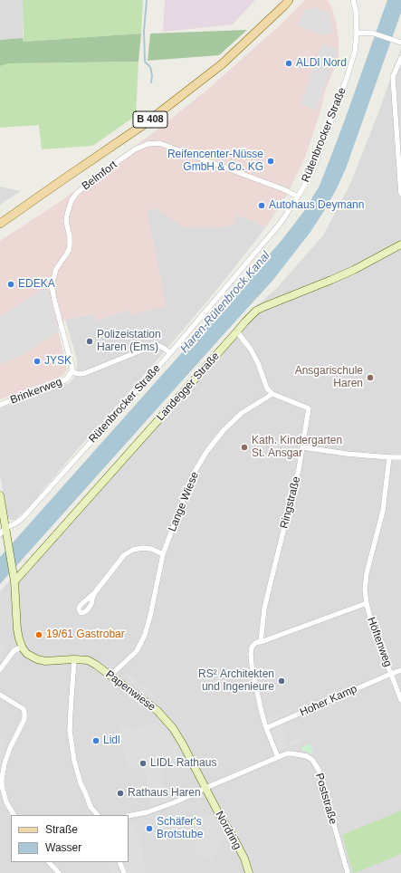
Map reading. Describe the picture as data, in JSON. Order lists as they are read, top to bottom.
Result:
{
  "streets": {
    "main road": [
      "B 408",
      "Landegger Straße",
      "Papenwiese",
      "Nordring"
    ],
    "street": [
      "Rütenbrocker Straße",
      "Belmfort",
      "Brinkerweg",
      "Lange Wiese",
      "Ringstraße",
      "Höftenweg",
      "Hoher Kamp",
      "Poststraße"
    ]
  },
  "crossings": [
    ["Rütenbrocker Straße", "Belmfort"],
    ["Rütenbrocker Straße", "Brinkerweg"],
    ["Belmfort", "Brinkerweg"],
    ["Lange Wiese", "Ringstraße"],
    ["Lange Wiese", "Papenwiese"],
    ["Höftenweg", "Hoher Kamp"],
    ["Papenwiese", "Nordring"]
  ],
  "water": ["Haren-Rütenbrock Kanal"],
  "places": [
    "ALDI Nord",
    "Reifencenter-Nüsse GmbH & Co. KG",
    "Autohaus Deymann",
    "EDEKA",
    "Polizeistation Haren (Ems)",
    "JYSK",
    "Ansgarischule Haren",
    "Kath. Kindergarten St. Ansgar",
    "19/61 Gastrobar",
    "RS² Architekten und Ingenieure",
    "Lidl",
    "LIDL Rathaus",
    "Rathaus Haren",
    "Schäfer's Brotstube"
  ],
  "legend": ["Straße", "Wasser"]
}
